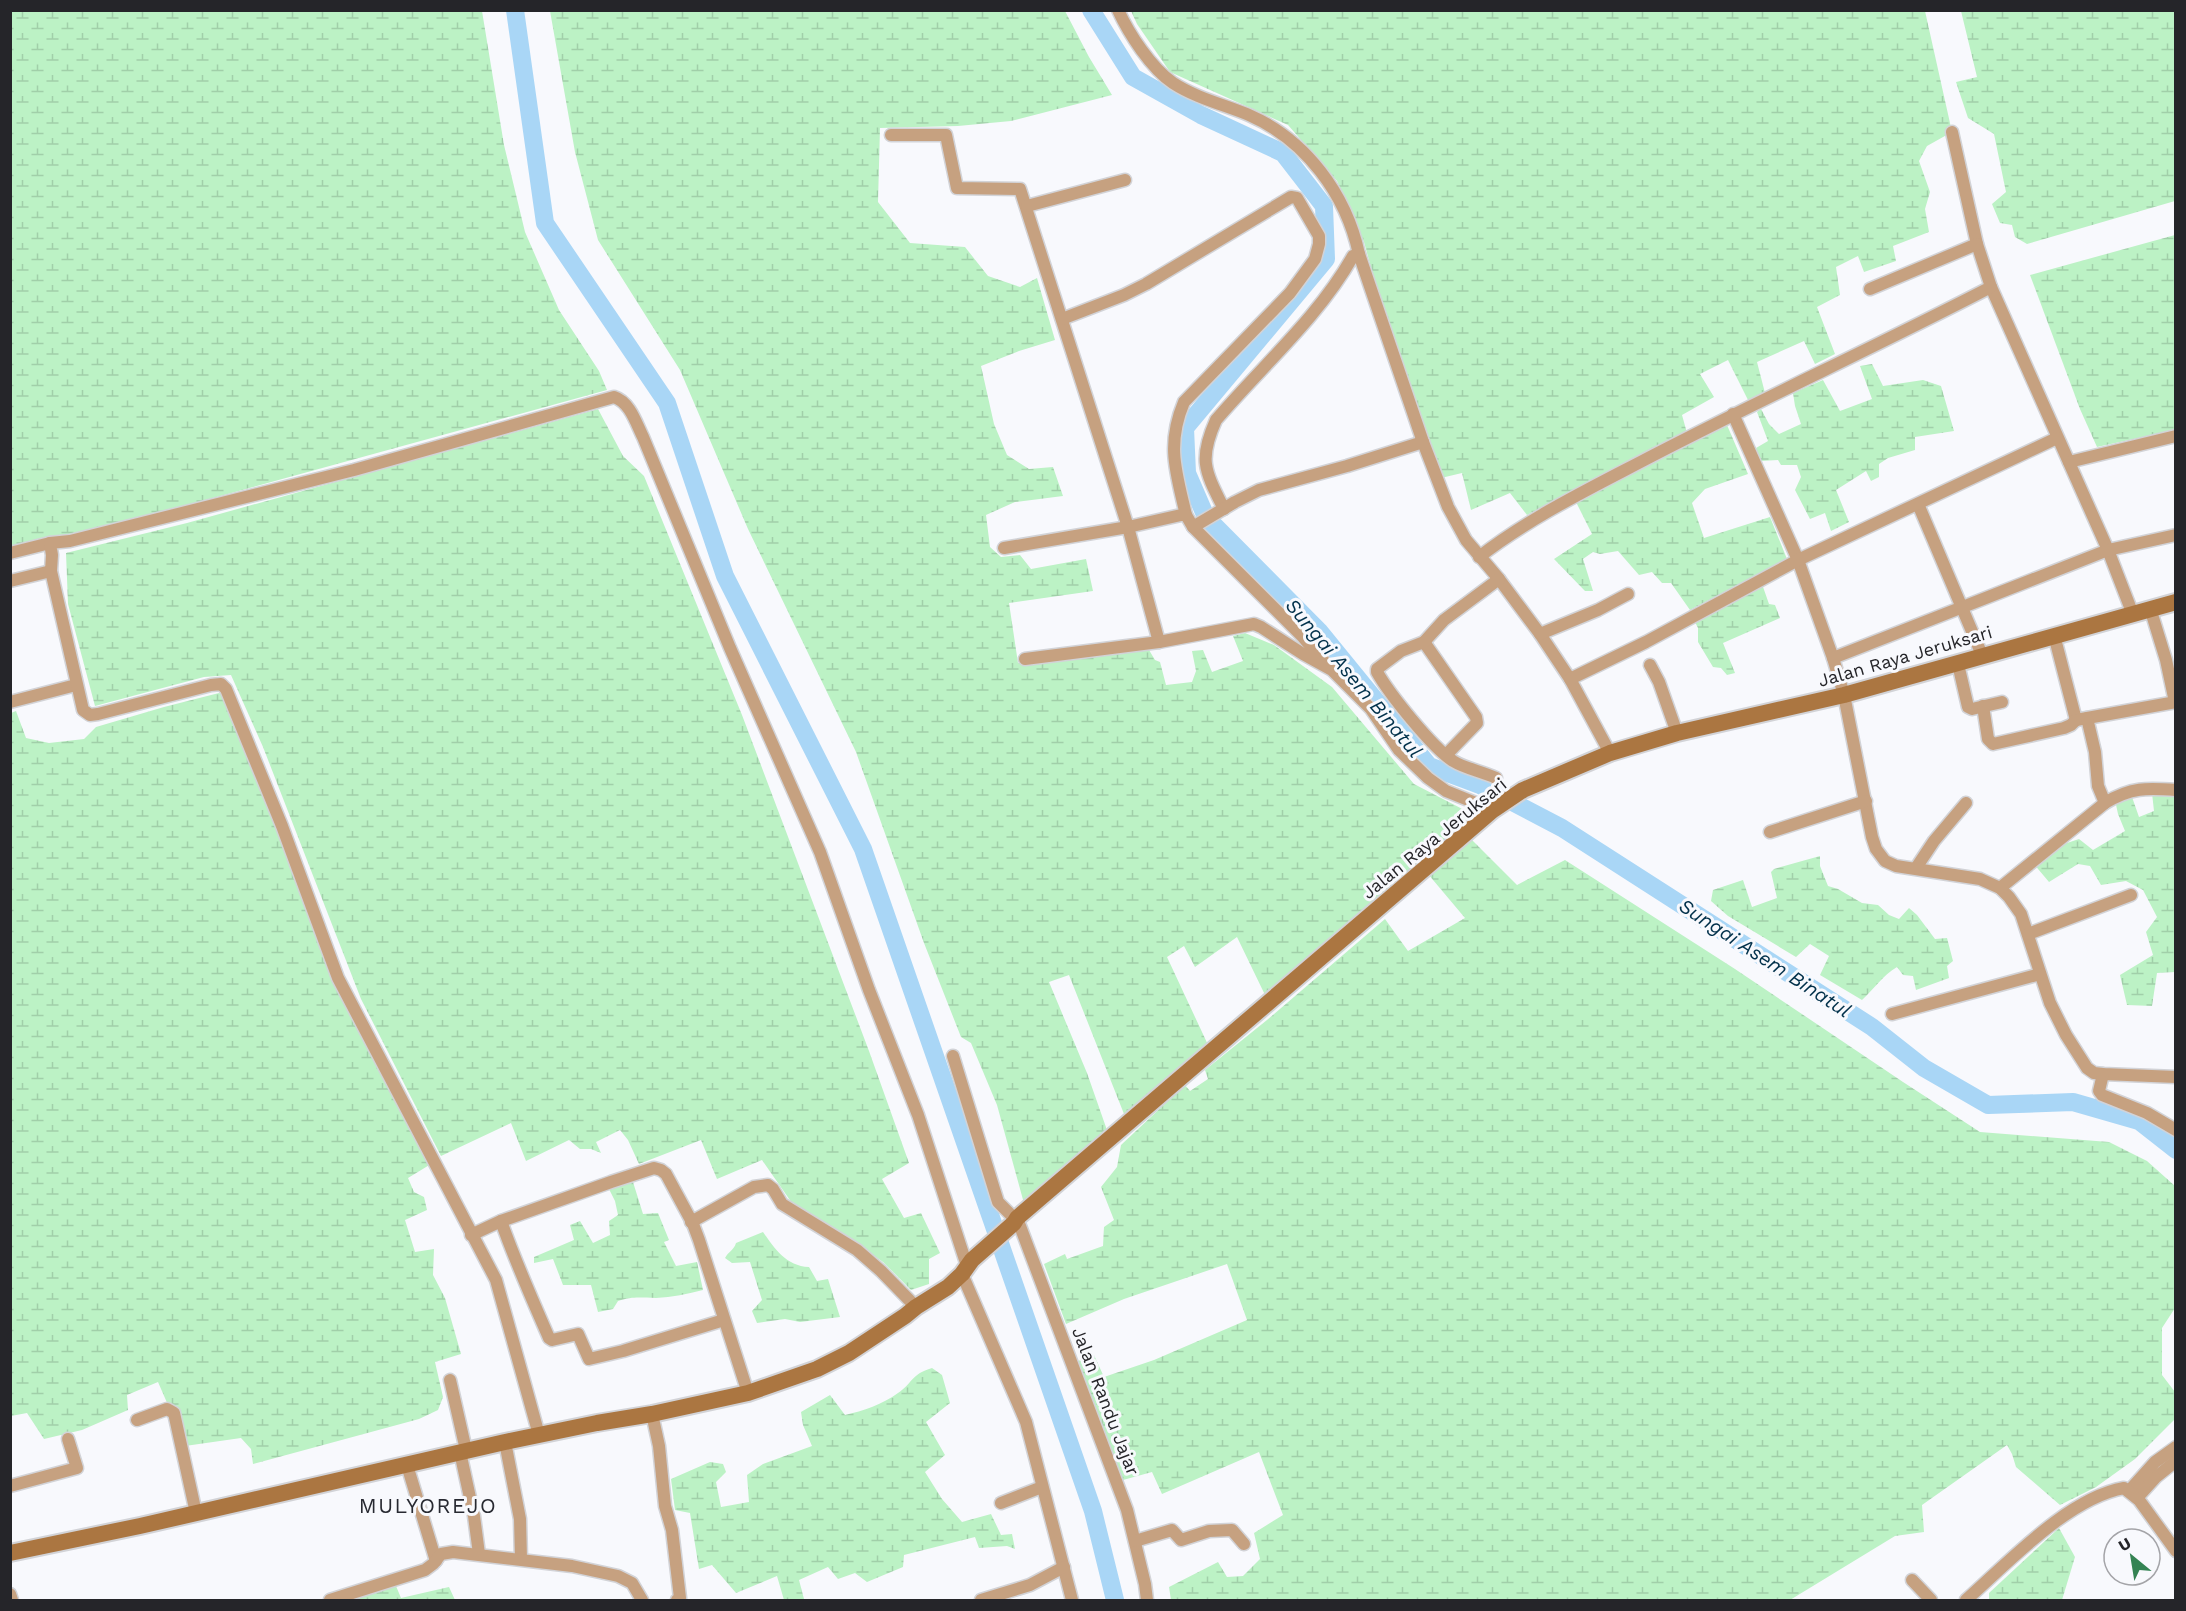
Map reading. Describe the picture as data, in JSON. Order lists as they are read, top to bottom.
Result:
{
  "streets": {
    "street": ["Jalan Raya Jeruksari", "Jalan Randu Jajar"]
  },
  "crossings": [
    ["Jalan Raya Jeruksari", "Jalan Randu Jajar"]
  ],
  "districts": ["MULYOREJO"],
  "water": ["Sungai Asem Binatul"],
  "north": "top left"
}
